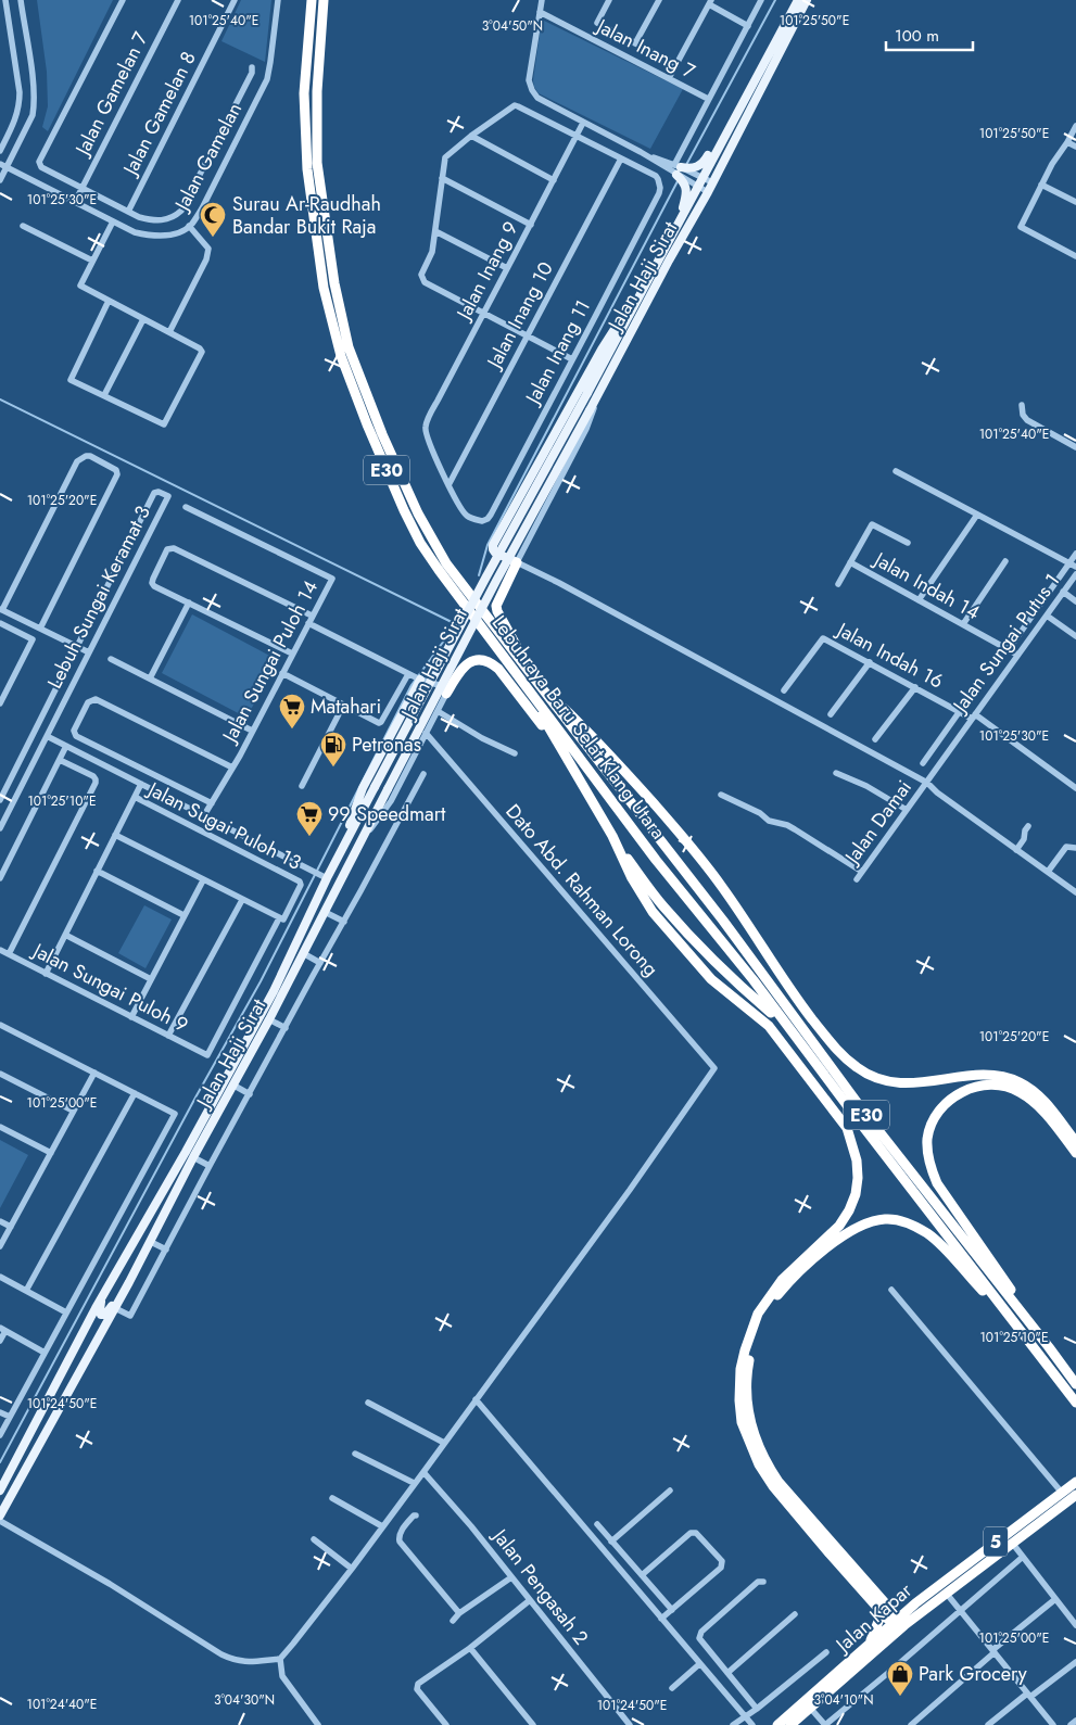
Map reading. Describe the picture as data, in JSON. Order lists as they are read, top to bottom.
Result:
{
  "streets": {
    "highway": [
      "E30",
      "Lebuhraya Baru Selat Klang Utara",
      "5",
      "Jalan Kapar"
    ],
    "main road": ["Jalan Haji Sirat"],
    "street": [
      "Jalan Inang 7",
      "Jalan Gamelan 7",
      "Jalan Gamelan 8",
      "Jalan Gamelan",
      "Jalan Inang 9",
      "Jalan Inang 10",
      "Jalan Inang 11",
      "Jalan Indah 14",
      "Lebuh Sungai Keramat 3",
      "Jalan Sungai Putus 1",
      "Jalan Indah 16",
      "Jalan Sungai Puloh 14",
      "Jalan Damai",
      "Jalan Sugai Puloh 13",
      "Dato Abd. Rahman Lorong",
      "Jalan Sungai Puloh 9",
      "Jalan Pengasah 2"
    ]
  },
  "crossings": [
    ["Jalan Gamelan 7", "Jalan Gamelan"],
    ["Jalan Inang 9", "Jalan Inang 11"],
    ["Jalan Inang 10", "Jalan Inang 11"],
    ["Jalan Indah 14", "Jalan Sungai Putus 1"],
    ["Jalan Sungai Putus 1", "Jalan Indah 16"],
    ["Jalan Sungai Putus 1", "Jalan Damai"]
  ],
  "places": {
    "mosque": ["Surau Ar-Raudhah Bandar Bukit Raja"],
    "supermarket": ["Matahari", "99 Speedmart"],
    "fuel station": ["Petronas"],
    "shop": ["Park Grocery"]
  },
  "scale_bar": "100 m",
  "coordinates": [
    "101°25'40\"E",
    "101°25'50\"E",
    "3°04'50\"N",
    "101°25'30\"E",
    "101°25'20\"E",
    "101°25'10\"E",
    "101°25'00\"E",
    "101°24'50\"E",
    "3°04'30\"N",
    "3°04'10\"N",
    "101°24'40\"E"
  ]
}
